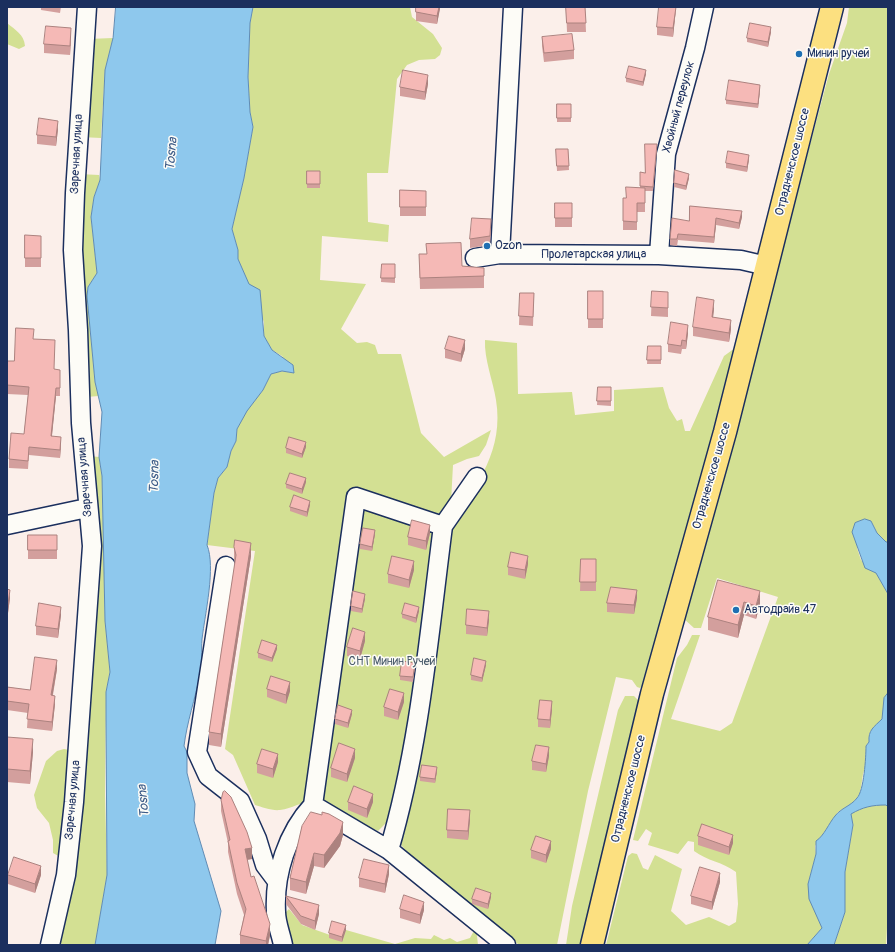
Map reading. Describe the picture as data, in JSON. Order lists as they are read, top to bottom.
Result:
{
  "streets": {
    "main road": ["Отрадненское шоссе"],
    "street": ["Хвойный переулок", "Заречная улица", "Пролетарская улица"]
  },
  "crossings": [
    ["Хвойный переулок", "Пролетарская улица"],
    ["Отрадненское шоссе", "Пролетарская улица"]
  ],
  "water": ["Tosna"],
  "parks": ["СНТ Минин Ручей"],
  "places": ["Минин ручей", "Ozon", "Автодрайв 47"]
}
